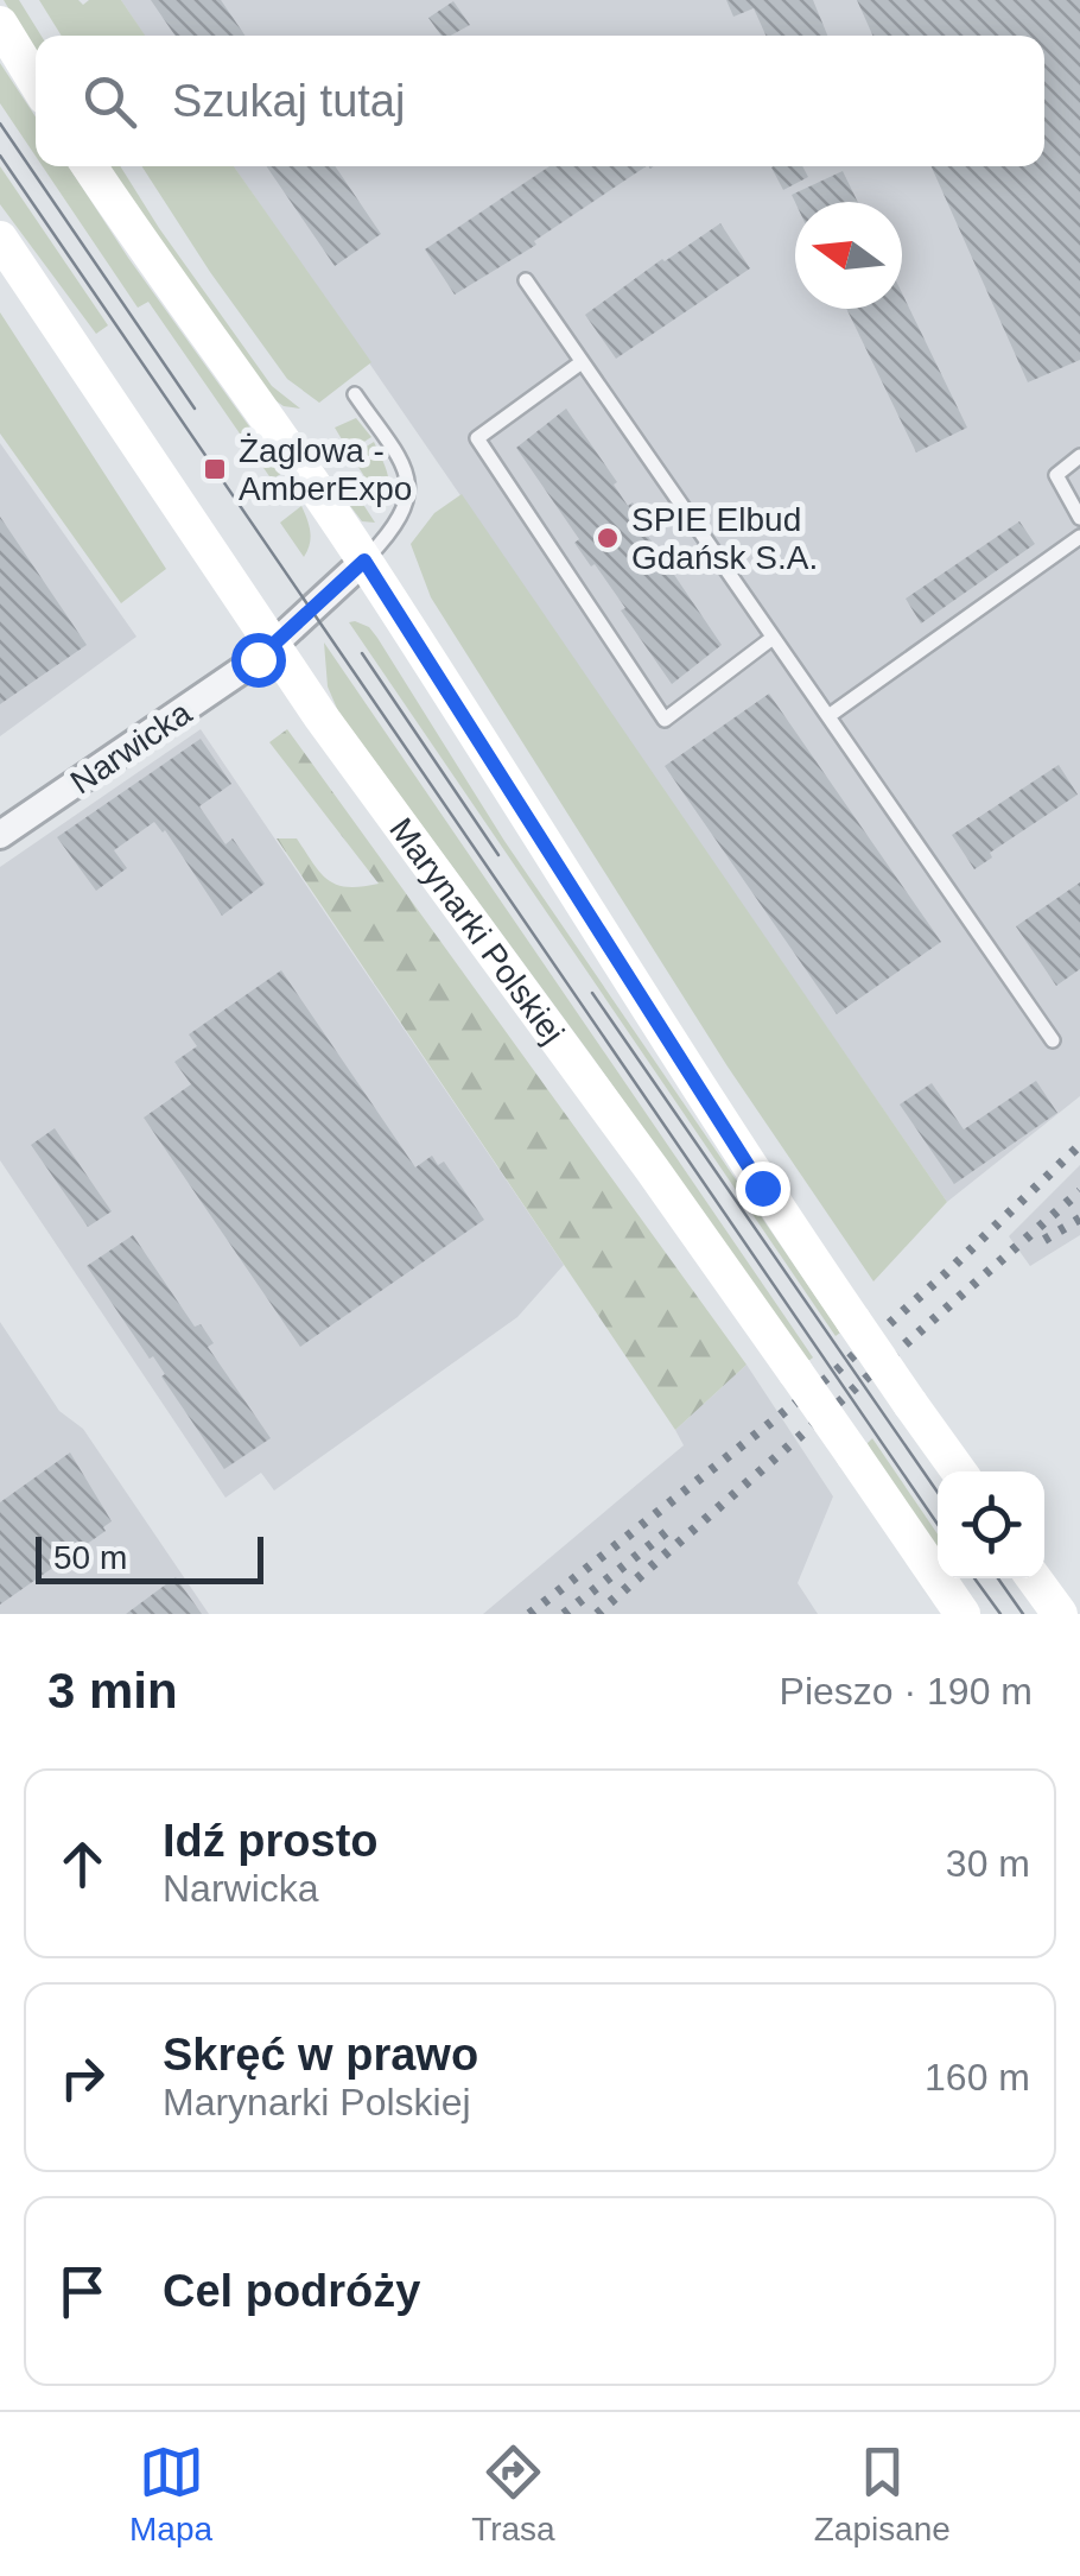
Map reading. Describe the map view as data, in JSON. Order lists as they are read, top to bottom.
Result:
{
  "streets": {
    "main road": ["Marynarki Polskiej"],
    "street": ["Narwicka"]
  },
  "crossings": [
    ["Narwicka", "Marynarki Polskiej"]
  ],
  "places": {
    "transit": ["Żaglowa - AmberExpo"],
    "other": ["SPIE Elbud Gdańsk S.A."]
  },
  "scale_bar": "50 m",
  "north": "left",
  "page": {
    "search": "Szukaj tutaj",
    "scale": "50 m",
    "heading": ["3 min", "Pieszo · 190 m"],
    "list": [
      ["Idź prosto", "Narwicka", "30 m"],
      ["Skręć w prawo", "Marynarki Polskiej", "160 m"],
      "Cel podróży"
    ],
    "nav": ["Mapa", "Trasa", "Zapisane"]
  }
}
